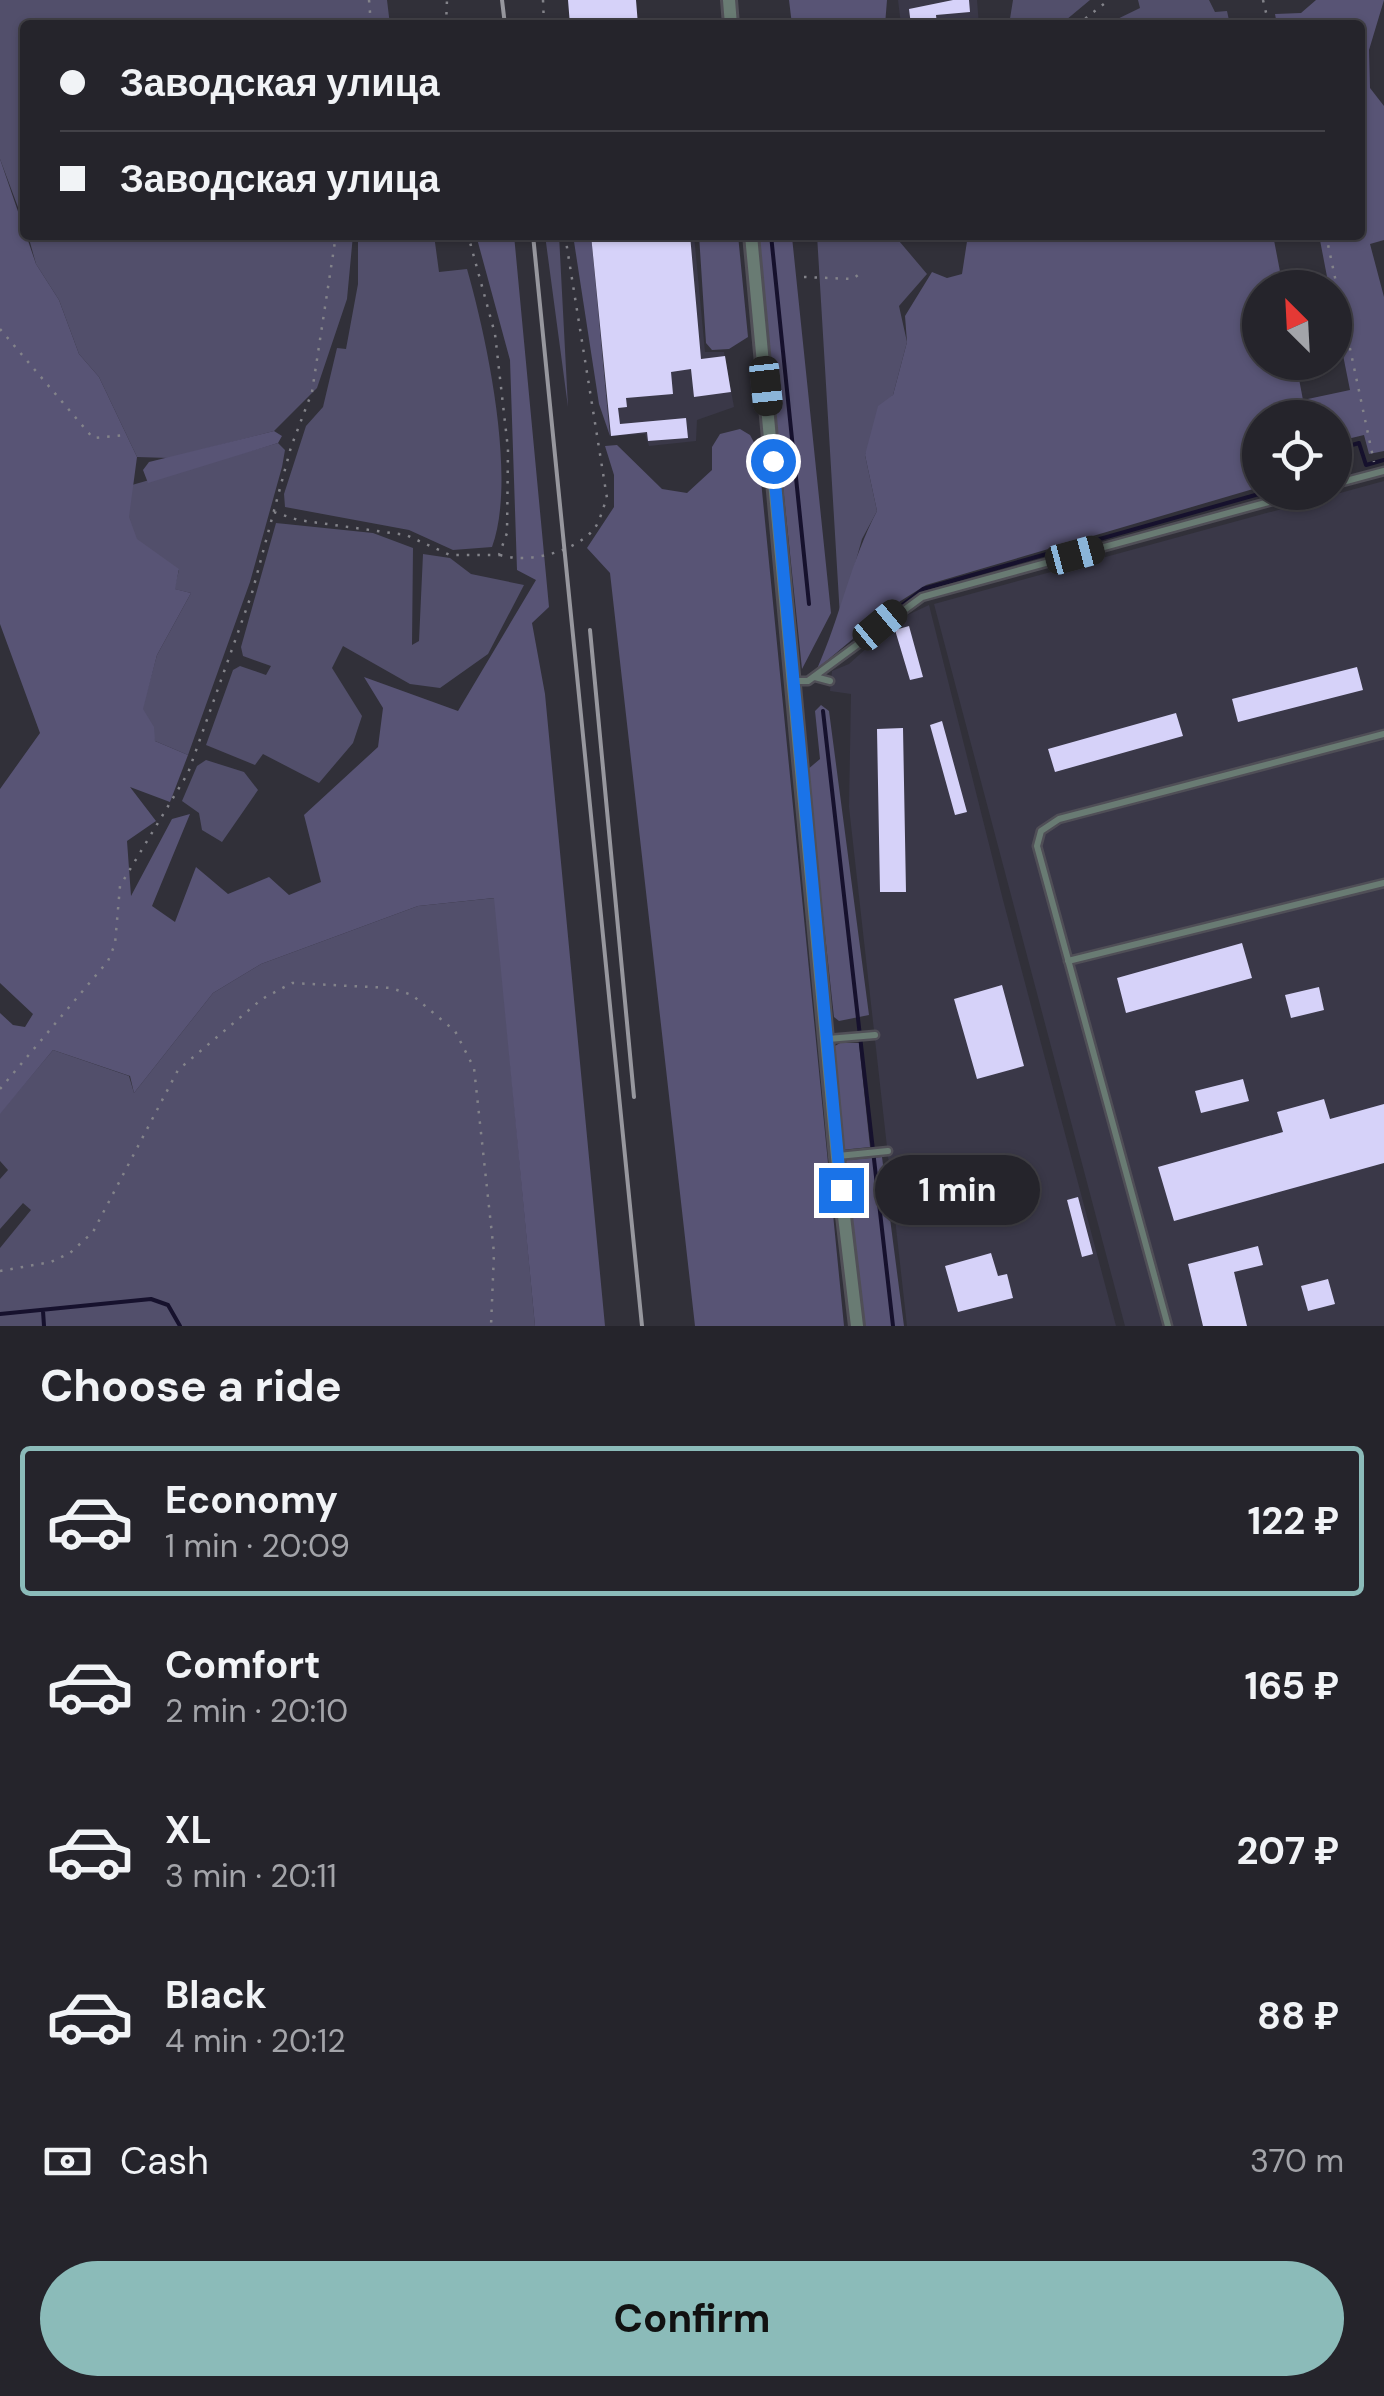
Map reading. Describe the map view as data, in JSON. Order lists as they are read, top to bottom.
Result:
{
  "north": "top left",
  "page": {
    "banner": ["Заводская улица", "Заводская улица"],
    "bubble": "1 min",
    "heading": "Choose a ride",
    "list": [
      {
        "name": "Economy",
        "note": "1 min · 20:09",
        "value": "122 ₽"
      },
      {
        "name": "Comfort",
        "note": "2 min · 20:10",
        "value": "165 ₽"
      },
      {
        "name": "XL",
        "note": "3 min · 20:11",
        "value": "207 ₽"
      },
      {
        "name": "Black",
        "note": "4 min · 20:12",
        "value": "88 ₽"
      }
    ],
    "pay": ["Cash", "370 m"],
    "buttons": "Confirm"
  }
}
